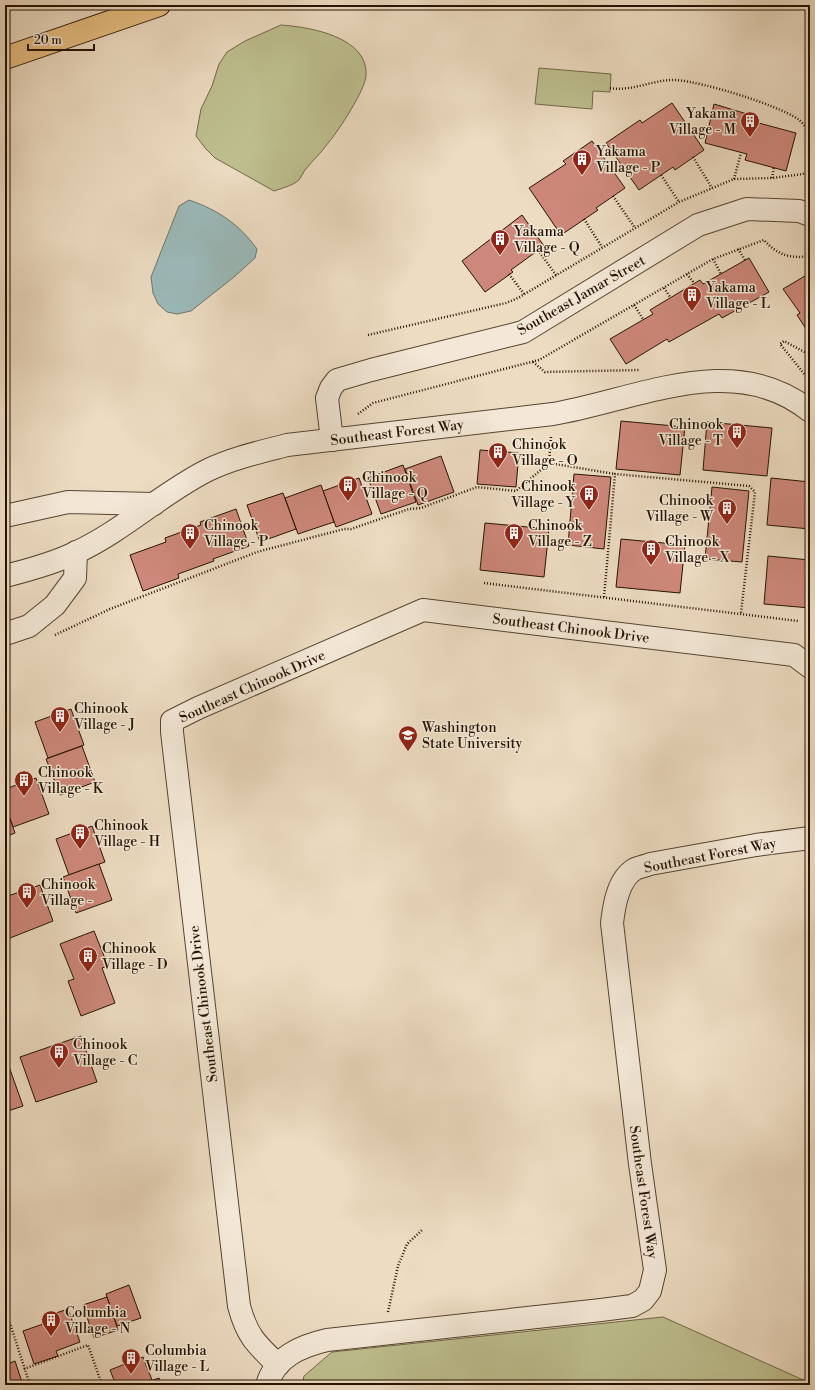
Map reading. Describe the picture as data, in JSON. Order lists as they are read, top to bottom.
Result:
{
  "streets": {
    "street": ["Southeast Jamar Street", "Southeast Forest Way", "Southeast Chinook Drive"]
  },
  "crossings": [
    ["Southeast Jamar Street", "Southeast Forest Way"],
    ["Southeast Forest Way", "Southeast Chinook Drive"]
  ],
  "places": {
    "building": [
      "Yakama Village - M",
      "Yakama Village - P",
      "Yakama Village - Q",
      "Yakama Village - L",
      "Chinook Village - T",
      "Chinook Village - O",
      "Chinook Village - Q",
      "Chinook Village - Y",
      "Chinook Village - W",
      "Chinook Village - P",
      "Chinook Village - Z",
      "Chinook Village - X",
      "Chinook Village - J",
      "Chinook Village - K",
      "Chinook Village - H",
      "Chinook Village -",
      "Chinook Village - D",
      "Chinook Village - C",
      "Columbia Village - N",
      "Columbia Village - L"
    ],
    "school or university": ["Washington State University"]
  },
  "scale_bar": "20 m"
}
